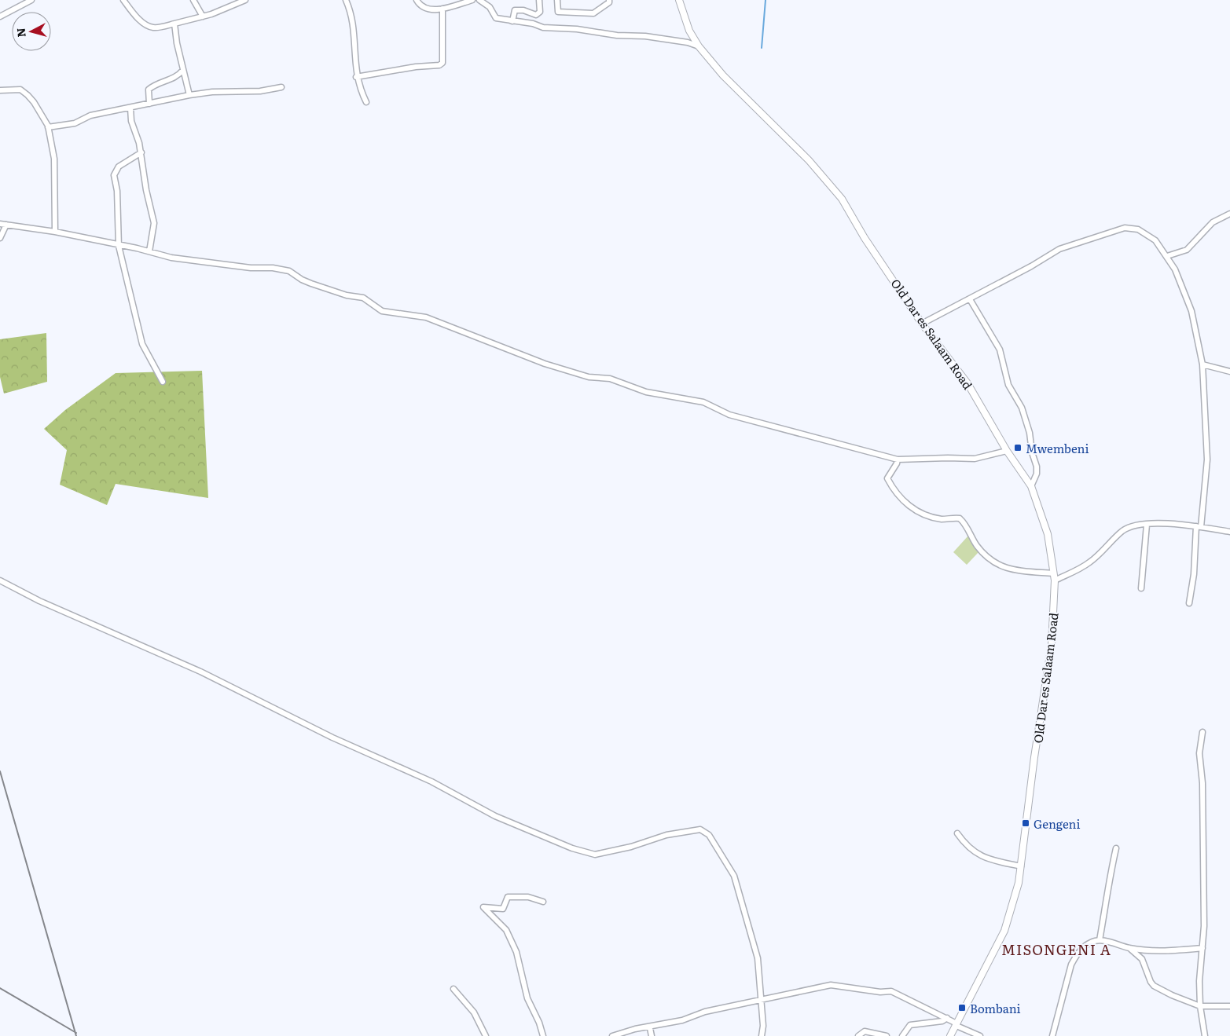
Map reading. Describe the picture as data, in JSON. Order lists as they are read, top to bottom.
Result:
{
  "streets": {
    "street": ["Old Dar es Salaam Road"]
  },
  "districts": ["MISONGENI A"],
  "places": {
    "transit": ["Mwembeni", "Gengeni", "Bombani"]
  },
  "north": "left"
}
